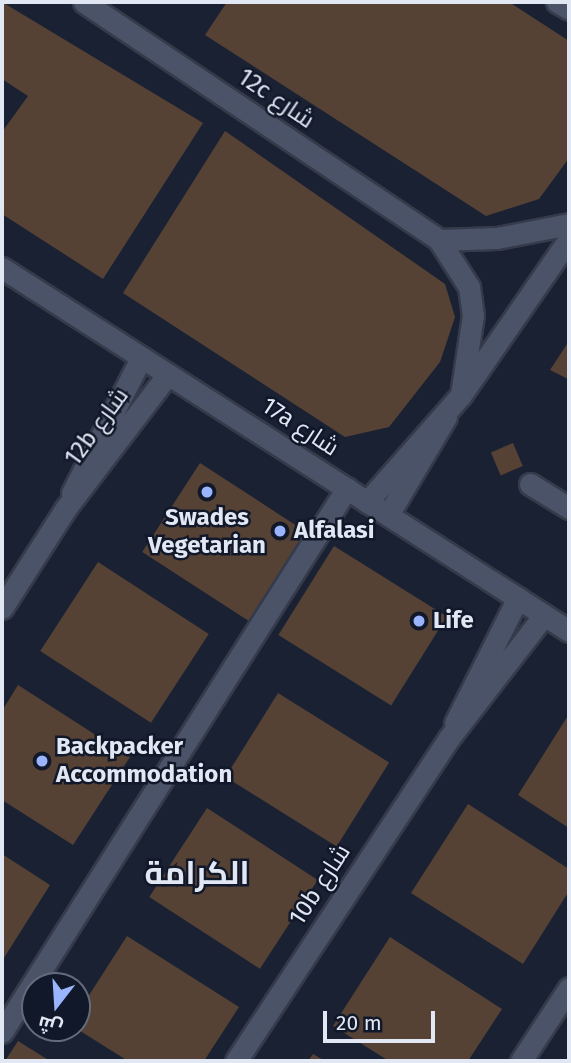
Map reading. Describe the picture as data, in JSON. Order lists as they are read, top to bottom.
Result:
{
  "streets": {
    "street": [
      "12c شارع",
      "12b شارع",
      "17a شارع",
      "10b شارع"
    ]
  },
  "crossings": [
    ["12c شارع", "17a شارع"],
    ["12b شارع", "17a شارع"],
    ["17a شارع", "10b شارع"]
  ],
  "districts": ["الكرامة"],
  "places": [
    "Swades Vegetarian",
    "Alfalasi",
    "Life",
    "Backpacker Accommodation"
  ],
  "scale_bar": "20 m",
  "north": "bottom"
}
